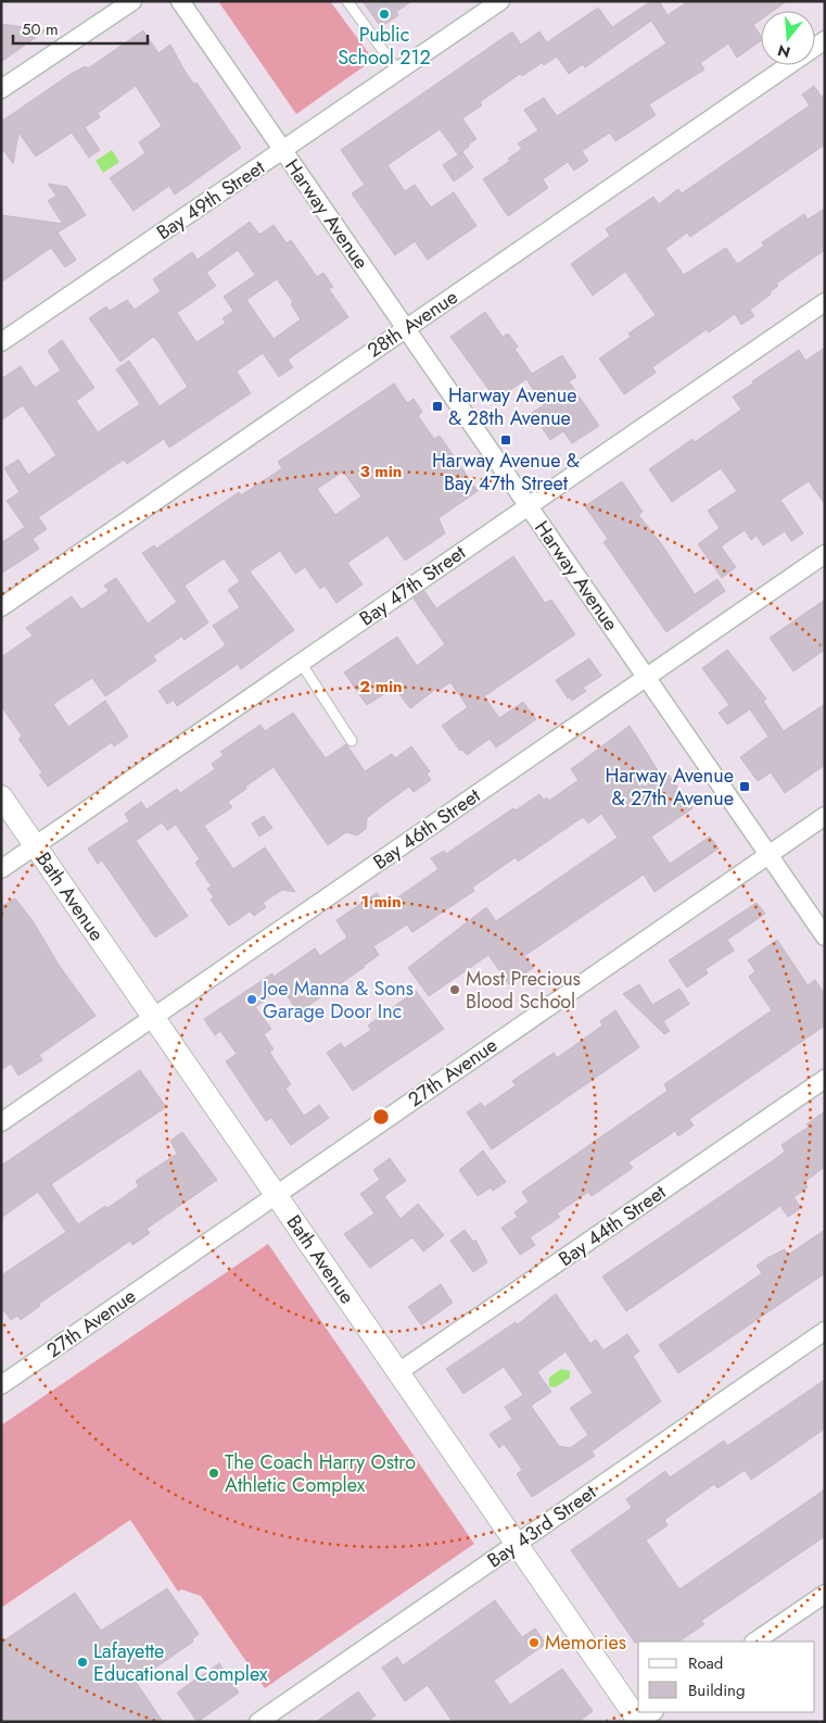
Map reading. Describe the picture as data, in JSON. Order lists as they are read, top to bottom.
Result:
{
  "streets": {
    "street": [
      "Bay 49th Street",
      "Harway Avenue",
      "28th Avenue",
      "Bay 47th Street",
      "Bay 46th Street",
      "Bath Avenue",
      "27th Avenue",
      "Bay 44th Street",
      "Bay 43rd Street"
    ]
  },
  "crossings": [
    ["Bay 49th Street", "Harway Avenue"],
    ["Harway Avenue", "28th Avenue"],
    ["Harway Avenue", "Bay 47th Street"],
    ["Harway Avenue", "Bay 46th Street"],
    ["Harway Avenue", "27th Avenue"],
    ["Bay 47th Street", "Bath Avenue"],
    ["Bay 46th Street", "Bath Avenue"],
    ["Bath Avenue", "27th Avenue"],
    ["Bath Avenue", "Bay 44th Street"],
    ["Bath Avenue", "Bay 43rd Street"]
  ],
  "places": {
    "other": [
      "Public School 212",
      "Most Precious Blood School",
      "Joe Manna & Sons Garage Door Inc",
      "The Coach Harry Ostro Athletic Complex",
      "Memories",
      "Lafayette Educational Complex"
    ],
    "transit": ["Harway Avenue & 28th Avenue", "Harway Avenue & Bay 47th Street", "Harway Avenue & 27th Avenue"]
  },
  "legend": ["Road", "Building"],
  "scale_bar": "50 m",
  "north": "bottom",
  "rings": ["3 min", "2 min", "1 min"]
}
